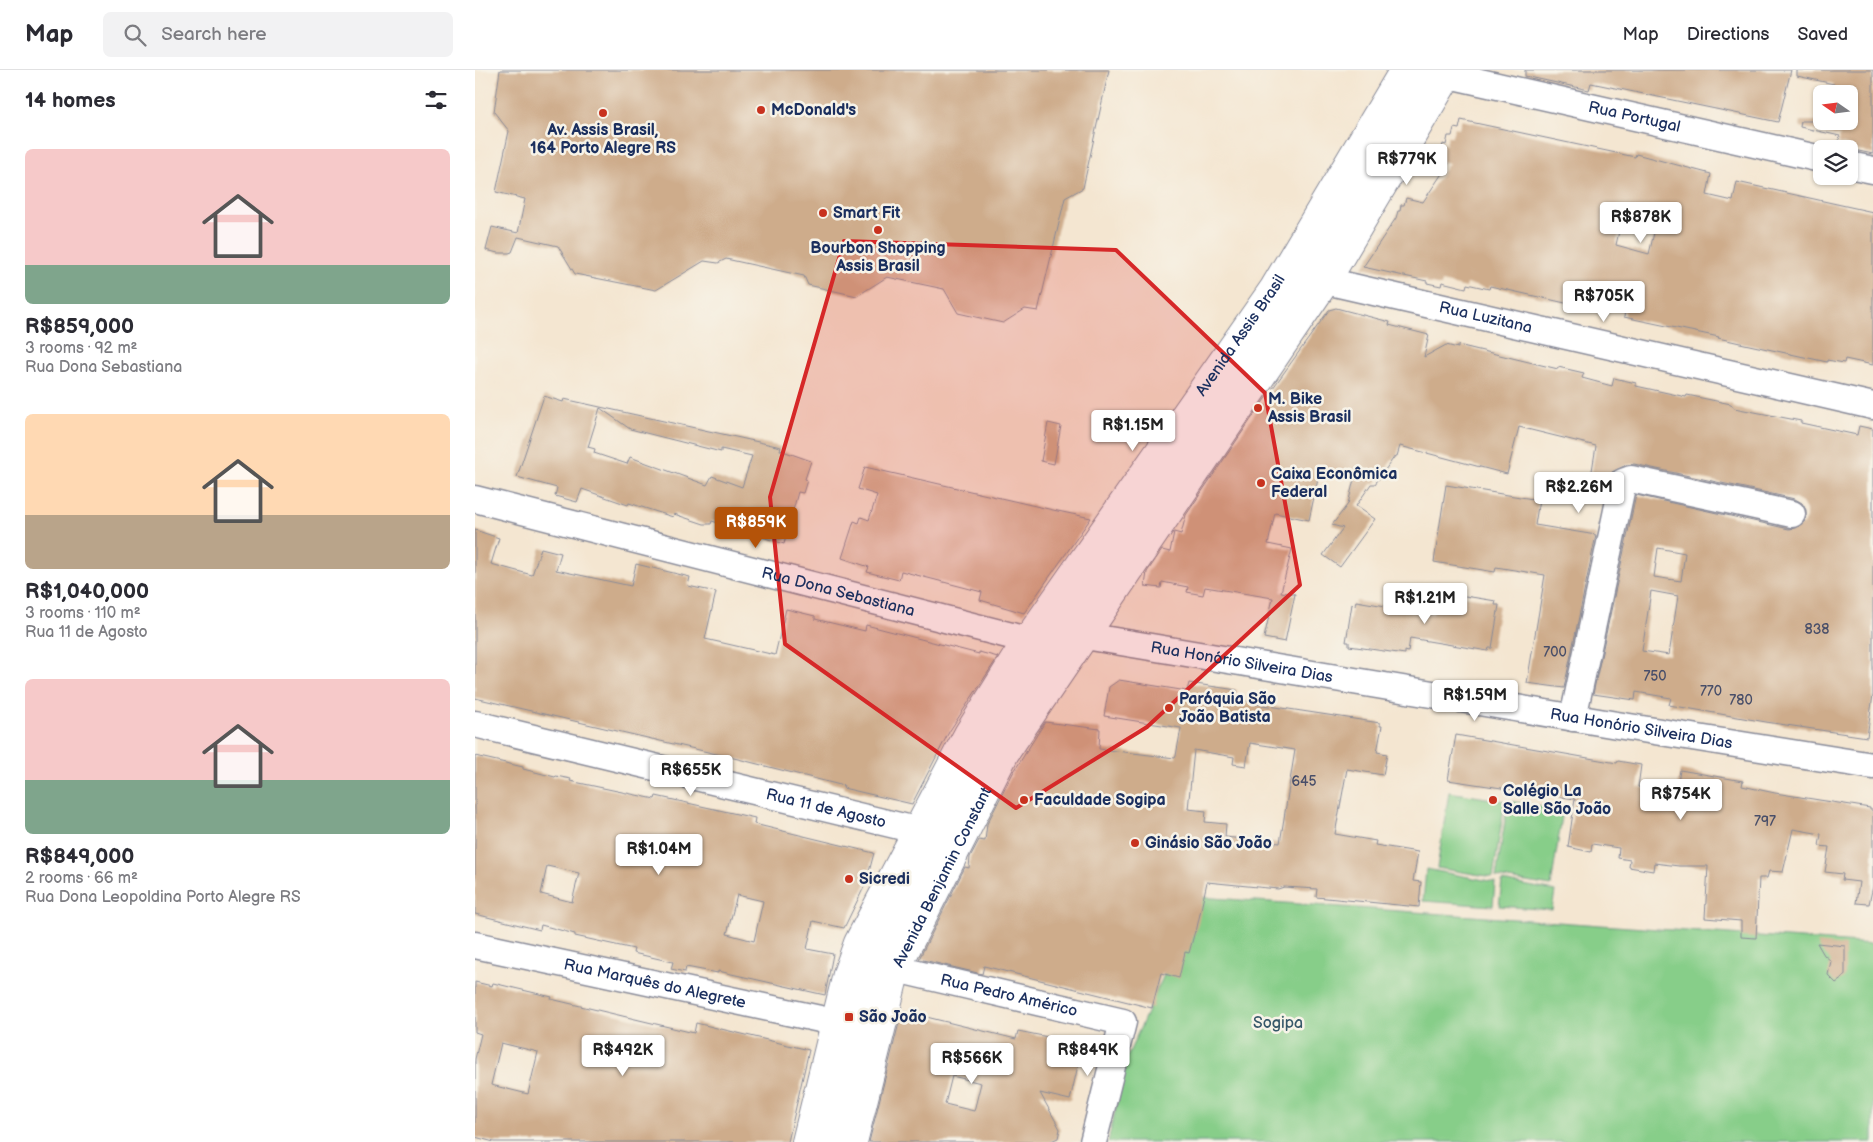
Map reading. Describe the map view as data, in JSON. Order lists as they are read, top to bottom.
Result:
{
  "streets": {
    "main road": ["Avenida Assis Brasil", "Avenida Benjamin Constant"],
    "street": [
      "Rua Portugal",
      "Rua Luzitana",
      "Rua Dona Sebastiana",
      "Rua Honório Silveira Dias",
      "Rua 11 de Agosto",
      "Rua Marquês do Alegrete",
      "Rua Pedro Américo"
    ]
  },
  "crossings": [
    ["Rua Portugal", "Avenida Assis Brasil"],
    ["Rua Luzitana", "Avenida Assis Brasil"],
    ["Avenida Assis Brasil", "Rua Dona Sebastiana"],
    ["Avenida Assis Brasil", "Rua Honório Silveira Dias"],
    ["Avenida Assis Brasil", "Avenida Benjamin Constant"],
    ["Rua Honório Silveira Dias", "Avenida Benjamin Constant"],
    ["Avenida Benjamin Constant", "Rua Pedro Américo"]
  ],
  "parks": ["Sogipa"],
  "places": {
    "other": [
      "McDonald's",
      "Av. Assis Brasil, 164 Porto Alegre RS",
      "Smart Fit",
      "Bourbon Shopping Assis Brasil",
      "M. Bike Assis Brasil",
      "Caixa Econômica Federal",
      "Paróquia São João Batista",
      "Faculdade Sogipa",
      "Colégio La Salle São João",
      "Ginásio São João",
      "Sicredi"
    ],
    "transit": ["São João"]
  },
  "house_numbers": [
    "838",
    "700",
    "750",
    "770",
    "780",
    "645",
    "797"
  ],
  "north": "left",
  "page": {
    "header": "Map",
    "search": "Search here",
    "nav": ["Map", "Directions", "Saved"],
    "heading": "14 homes",
    "list": [
      {
        "name": "R$859,000",
        "note": "3 rooms · 92 m² · Rua Dona Sebastiana"
      },
      {
        "name": "R$1,040,000",
        "note": "3 rooms · 110 m² · Rua 11 de Agosto"
      },
      {
        "name": "R$849,000",
        "note": "2 rooms · 66 m² · Rua Dona Leopoldina Porto Alegre RS"
      }
    ],
    "price": [
      "R$779K",
      "R$878K",
      "R$705K",
      "R$1.15M",
      "R$2.26M",
      "R$859K",
      "R$1.21M",
      "R$1.59M",
      "R$655K",
      "R$754K",
      "R$1.04M",
      "R$492K",
      "R$849K",
      "R$566K"
    ]
  }
}
